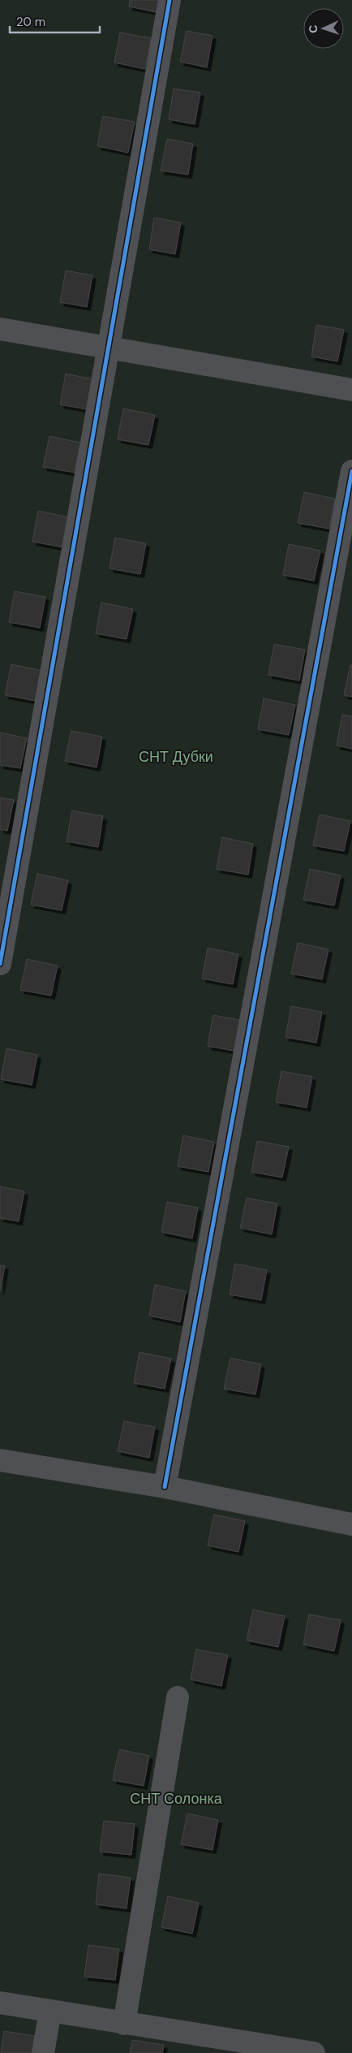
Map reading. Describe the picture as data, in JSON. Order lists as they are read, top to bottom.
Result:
{
  "parks": ["СНТ Дубки", "СНТ Солонка"],
  "scale_bar": "20 m",
  "north": "left"
}
